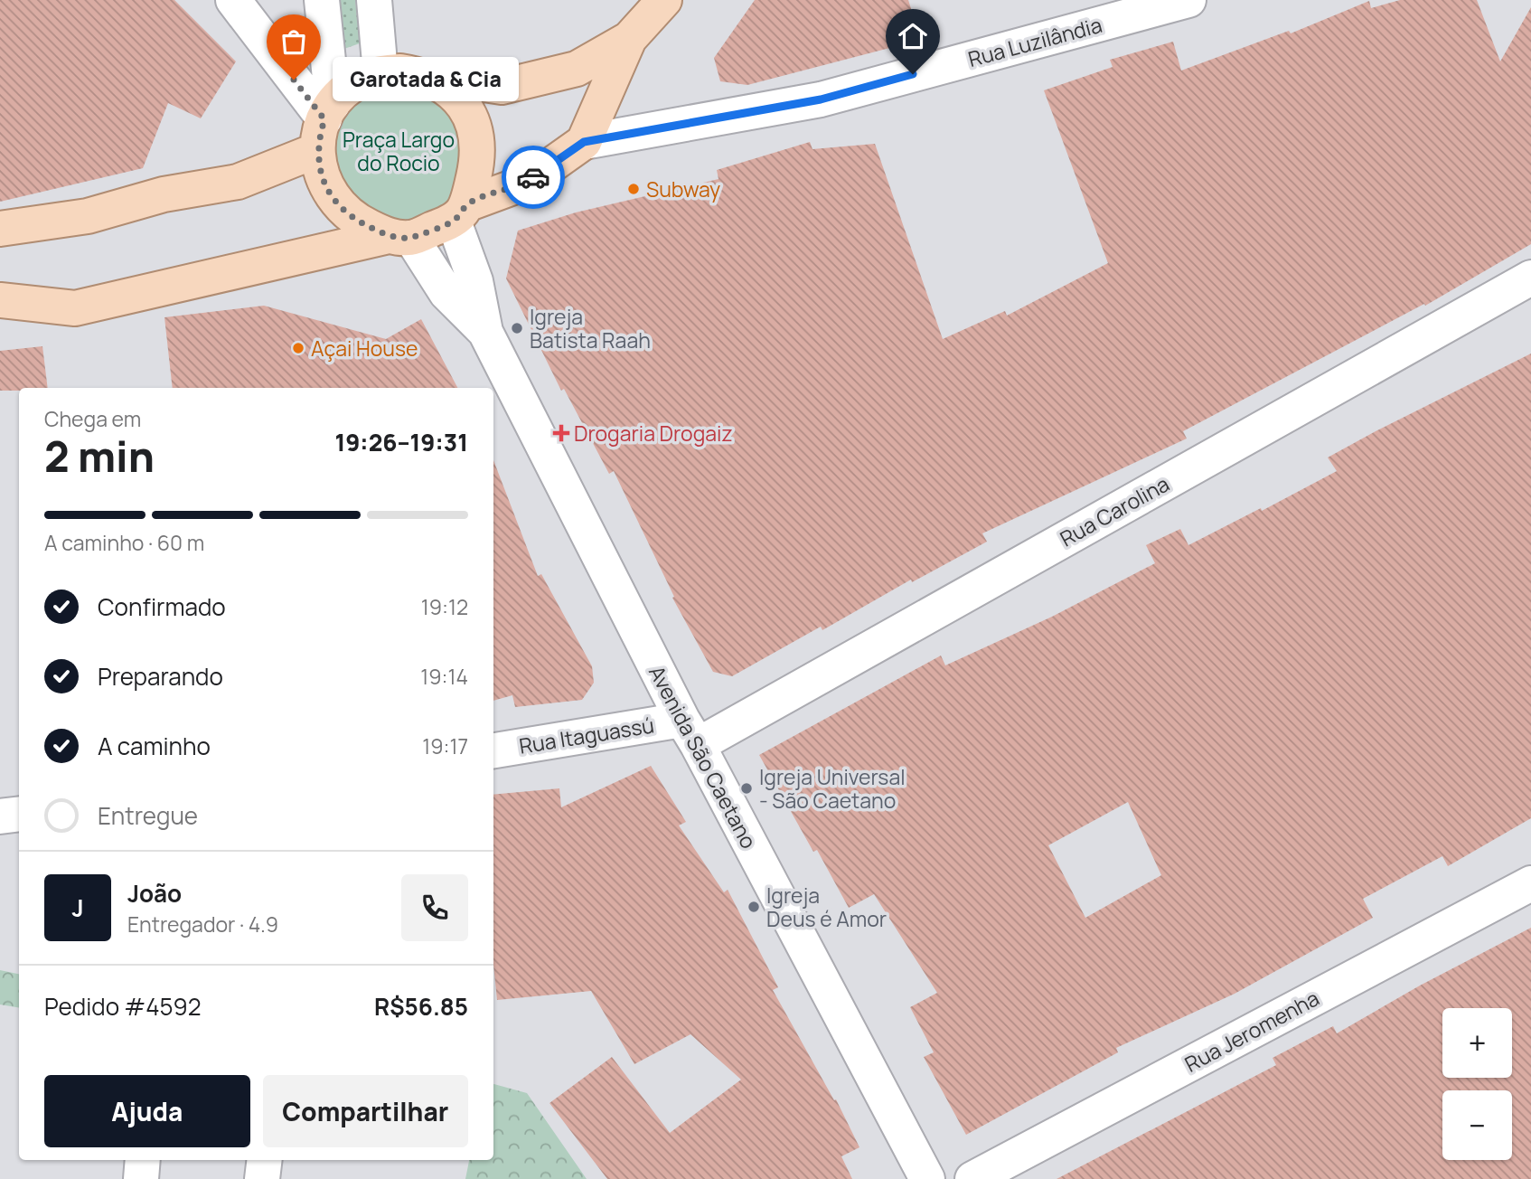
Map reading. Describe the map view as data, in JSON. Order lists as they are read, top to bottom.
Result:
{
  "streets": {
    "street": [
      "Rua Luzilândia",
      "Rua Carolina",
      "Rua Itaguassú",
      "Avenida São Caetano",
      "Rua Jeromenha"
    ]
  },
  "crossings": [
    ["Rua Carolina", "Rua Itaguassú"],
    ["Rua Carolina", "Avenida São Caetano"],
    ["Rua Itaguassú", "Avenida São Caetano"]
  ],
  "parks": ["Praça Largo do Rocio"],
  "places": {
    "other": [
      "Garotada & Cia",
      "Subway",
      "Igreja Batista Raah",
      "Açai House",
      "Igreja Universal - São Caetano",
      "Igreja Deus é Amor"
    ],
    "health": ["Drogaria Drogaiz"]
  },
  "page": {
    "bubble": "Garotada & Cia",
    "heading": ["2 min", "Chega em", "19:26–19:31"],
    "panel": [
      "João",
      "Entregador · 4.9",
      "Pedido #4592",
      "R$56.85"
    ],
    "bar": "A caminho · 60 m",
    "list": [
      ["Confirmado", "19:12"],
      ["Preparando", "19:14"],
      ["A caminho", "19:17"],
      "Entregue"
    ],
    "round": "J",
    "map_buttons": ["+", "−"],
    "buttons": ["Ajuda", "Compartilhar"]
  }
}
